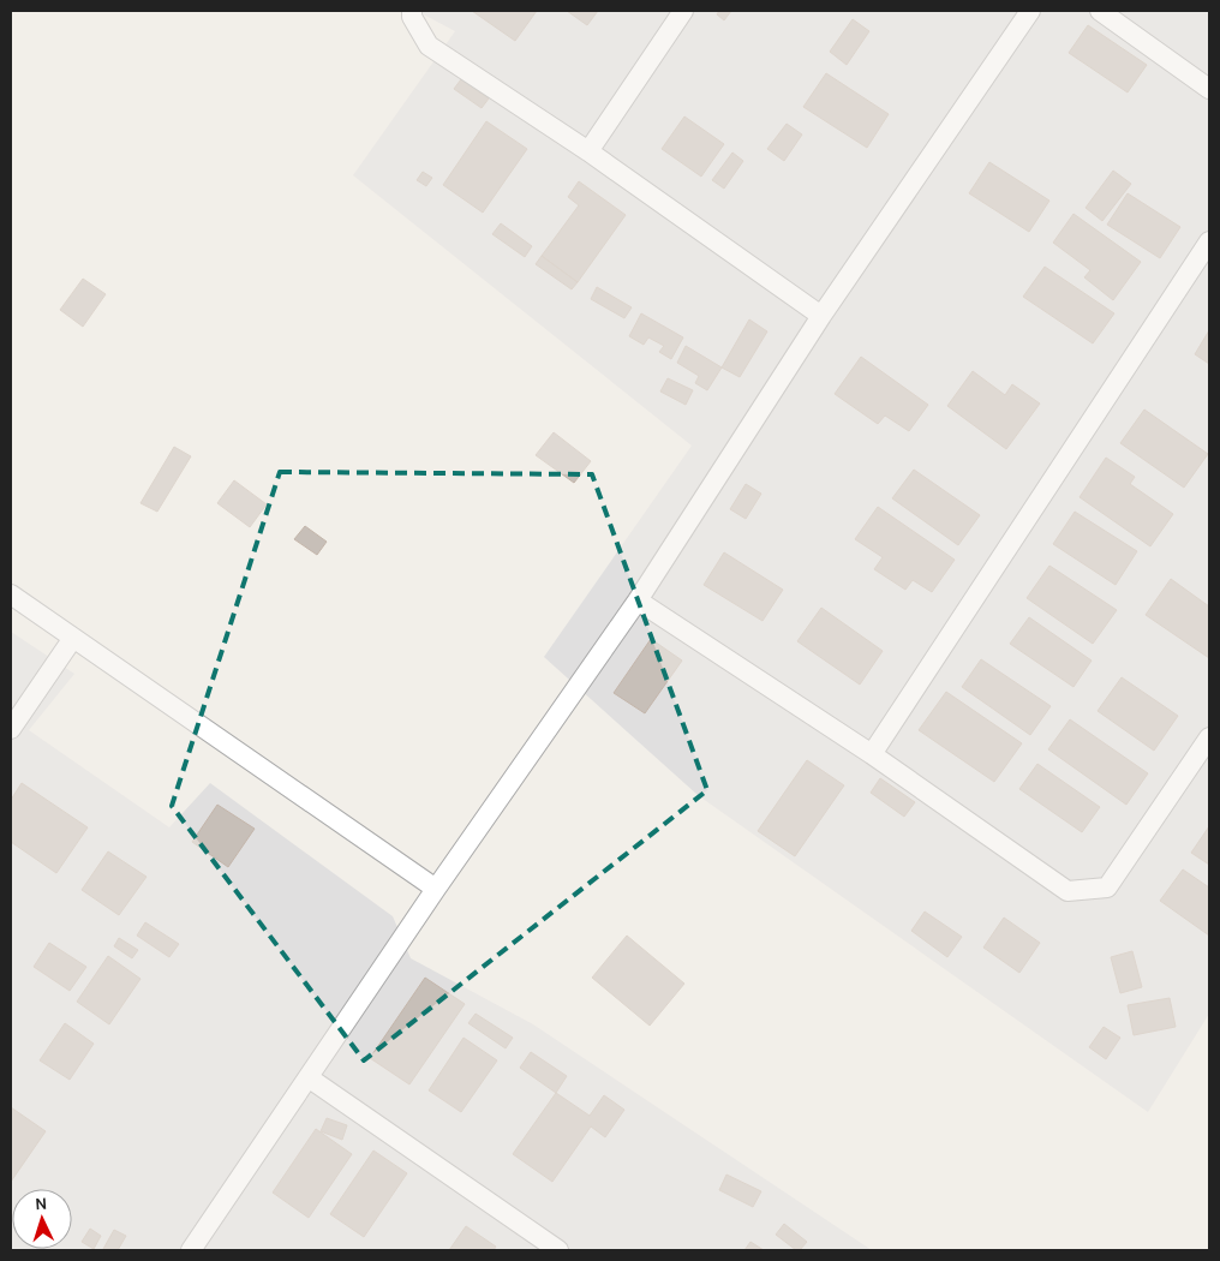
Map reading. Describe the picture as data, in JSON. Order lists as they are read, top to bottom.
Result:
{
  "north": "top"
}
